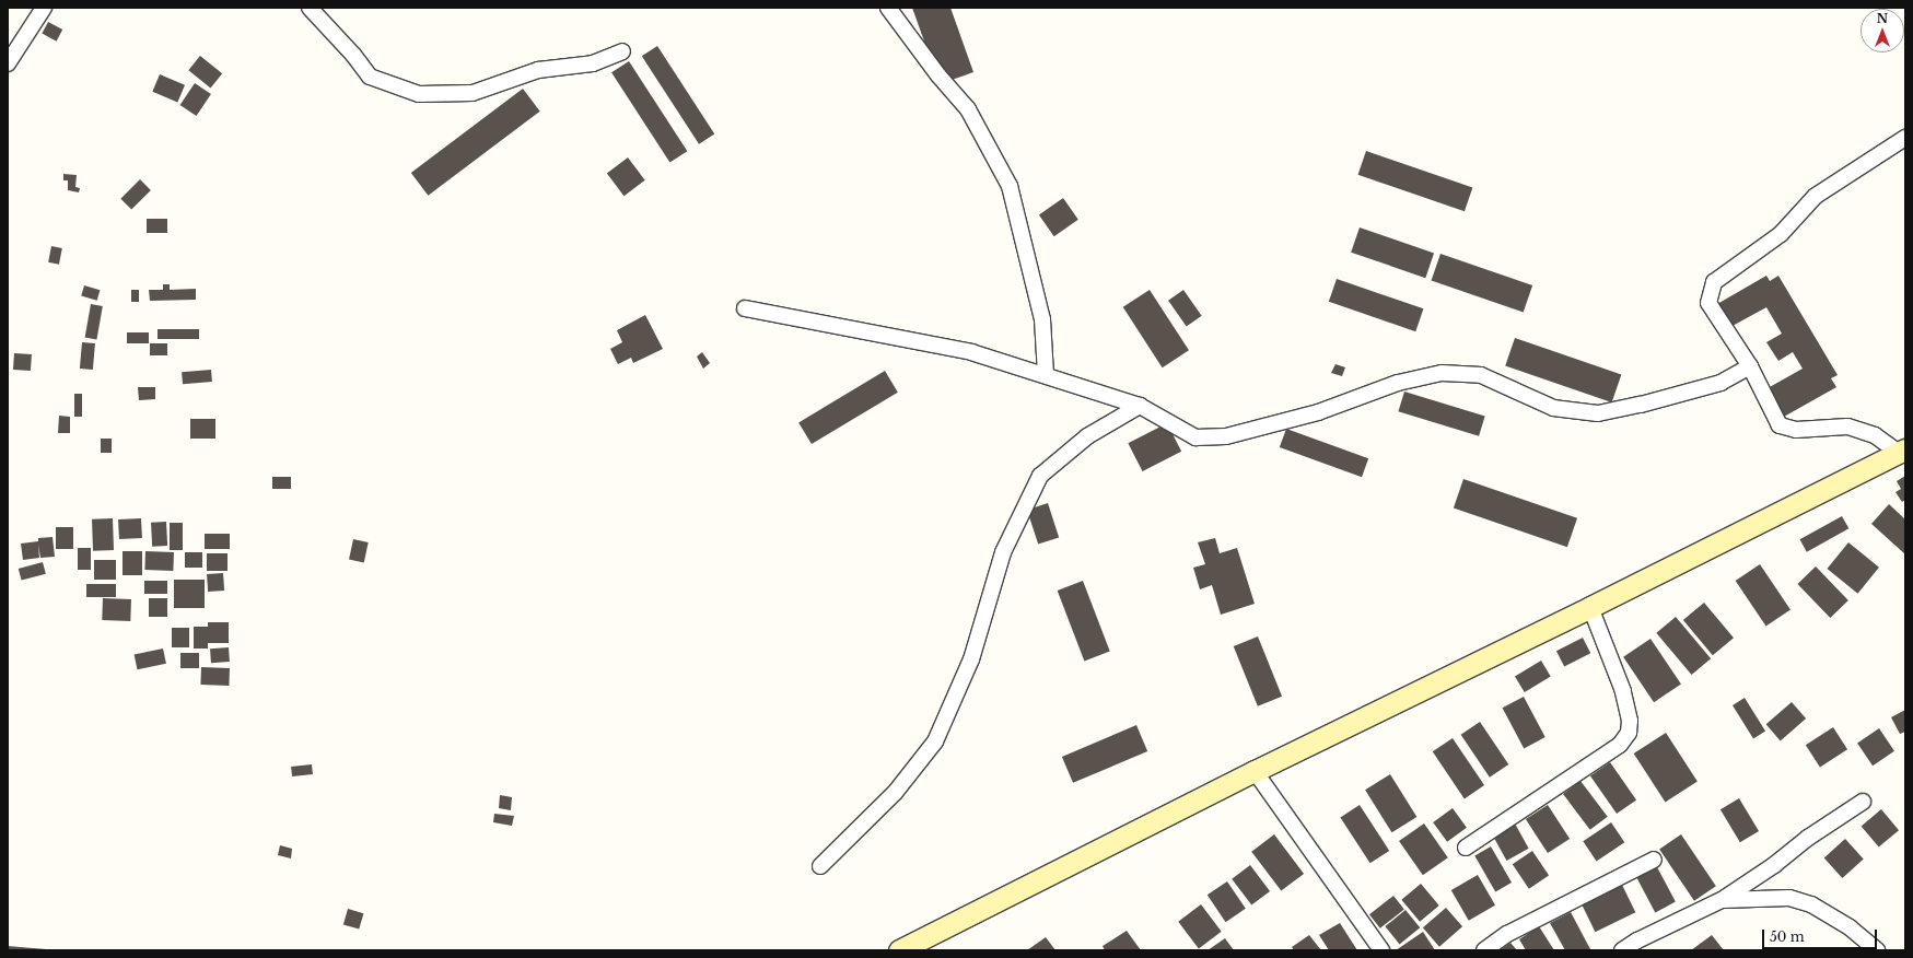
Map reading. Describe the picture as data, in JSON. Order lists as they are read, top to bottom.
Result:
{
  "scale_bar": "50 m",
  "north": "top"
}
